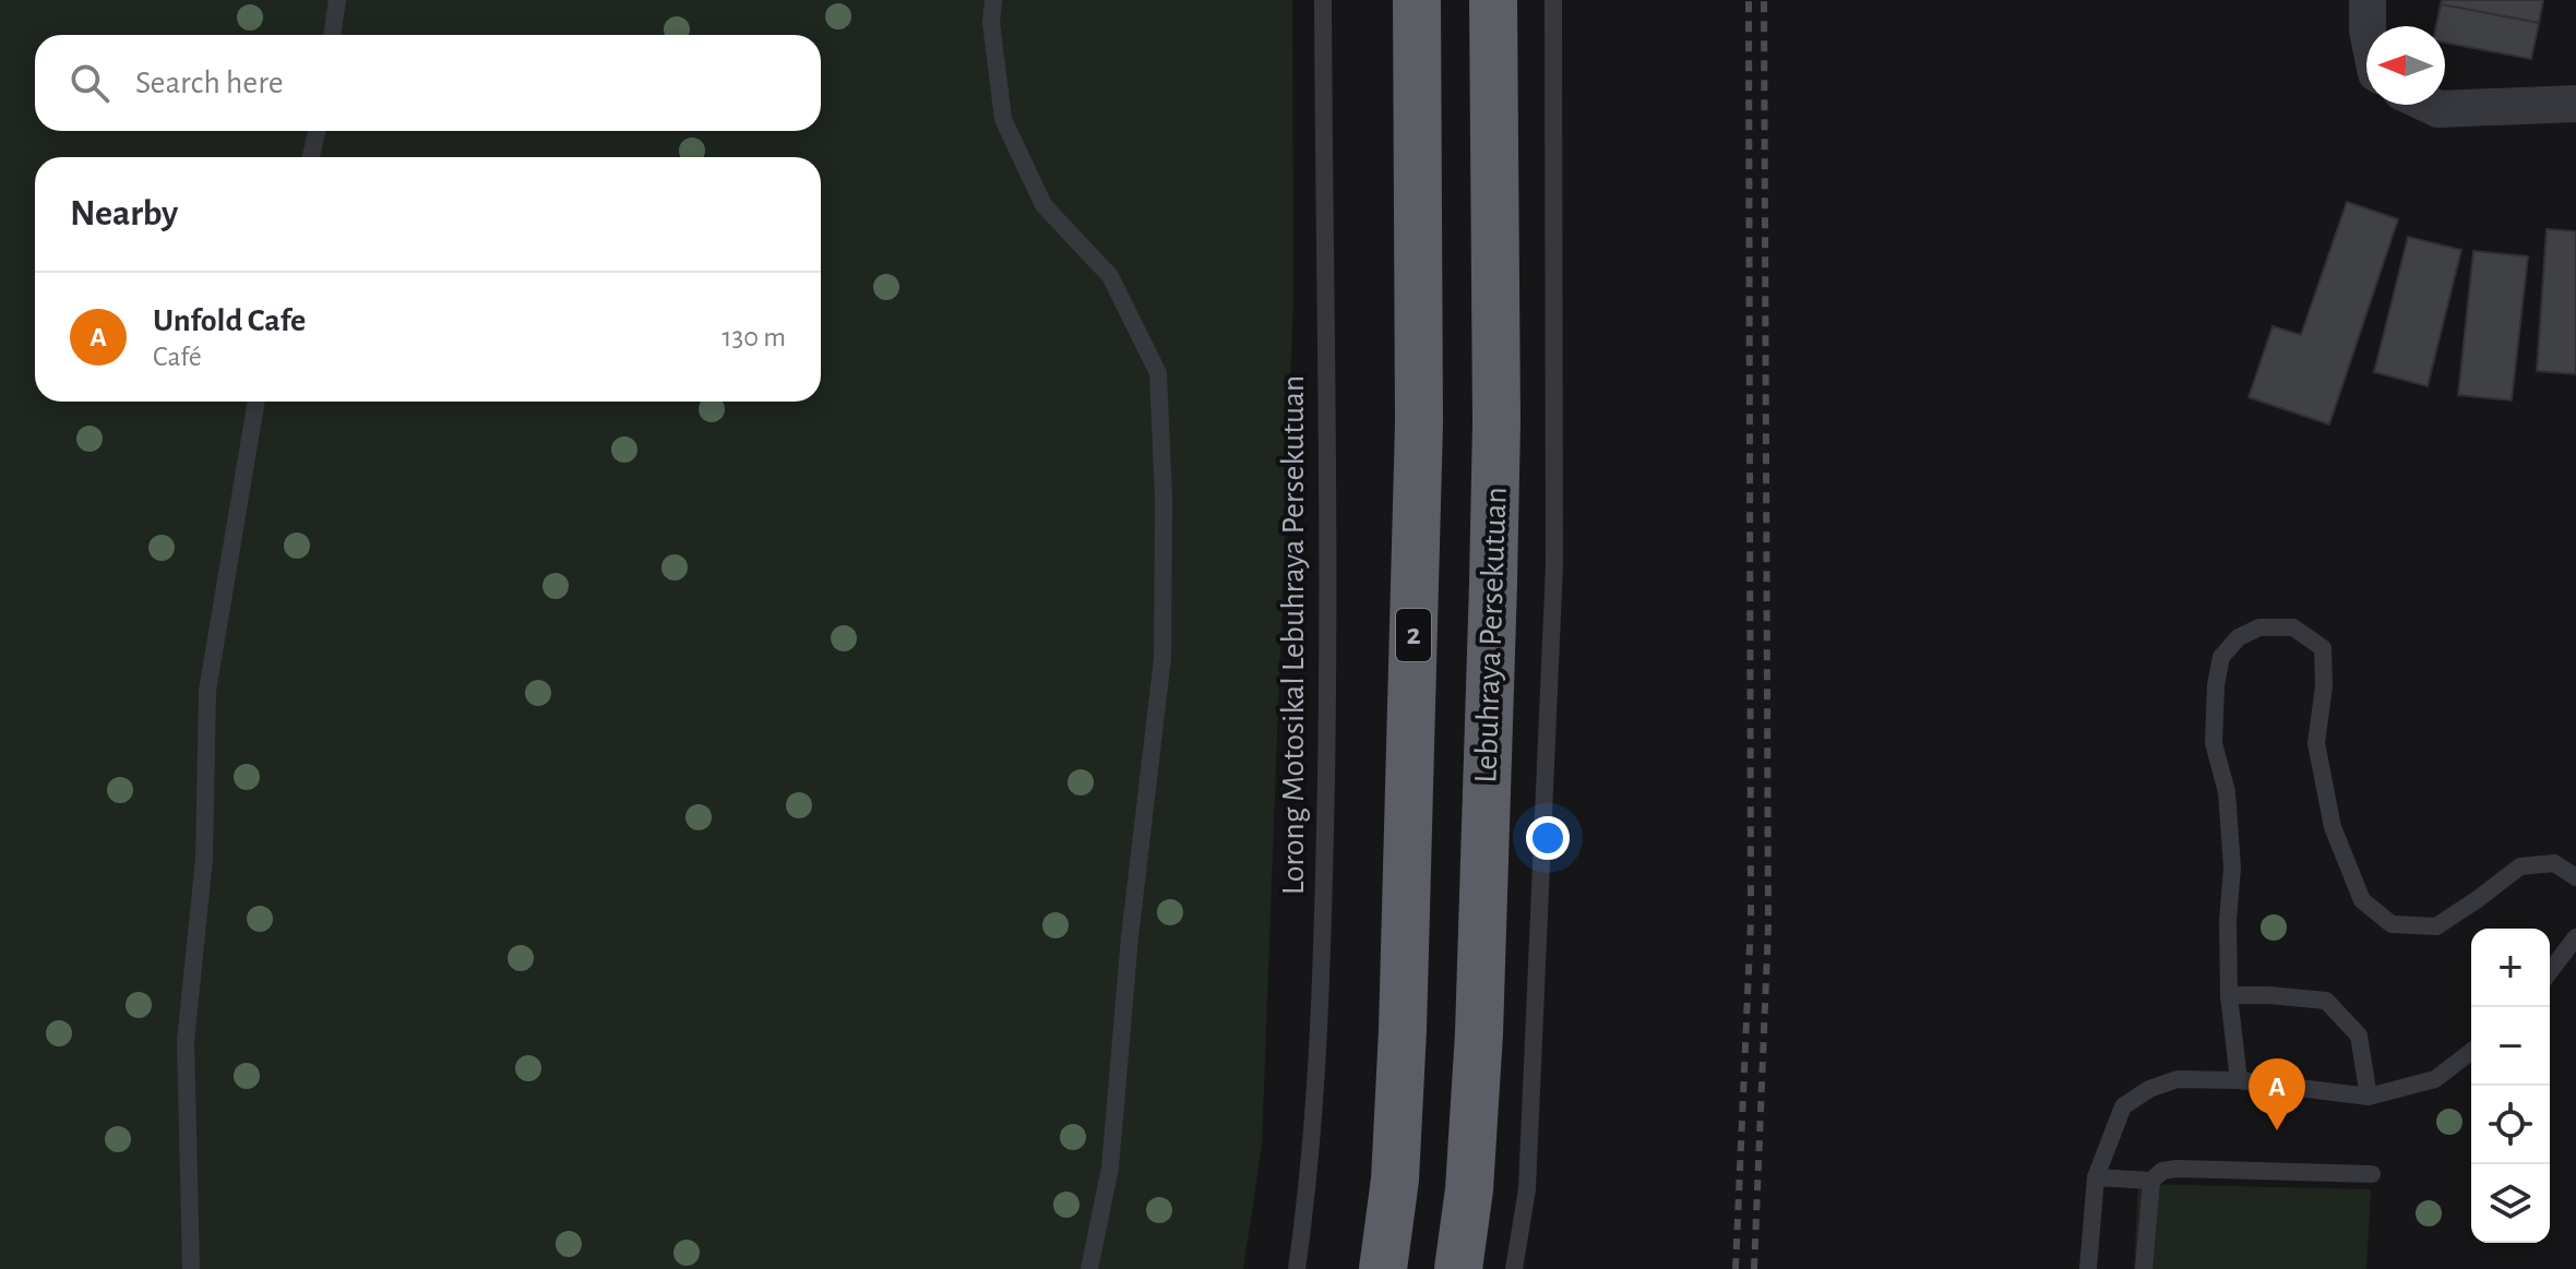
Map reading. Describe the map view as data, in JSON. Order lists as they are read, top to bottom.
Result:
{
  "streets": {
    "highway": ["2", "Lebuhraya Persekutuan"],
    "lane": ["Lorong Motosikal Lebuhraya Persekutuan"]
  },
  "north": "left",
  "page": {
    "search": "Search here",
    "heading": "Nearby",
    "list": [
      {
        "mark": "A",
        "name": "Unfold Cafe",
        "note": "Café",
        "value": "130 m"
      }
    ],
    "map_buttons": ["+", "−"],
    "pins": "A"
  }
}
